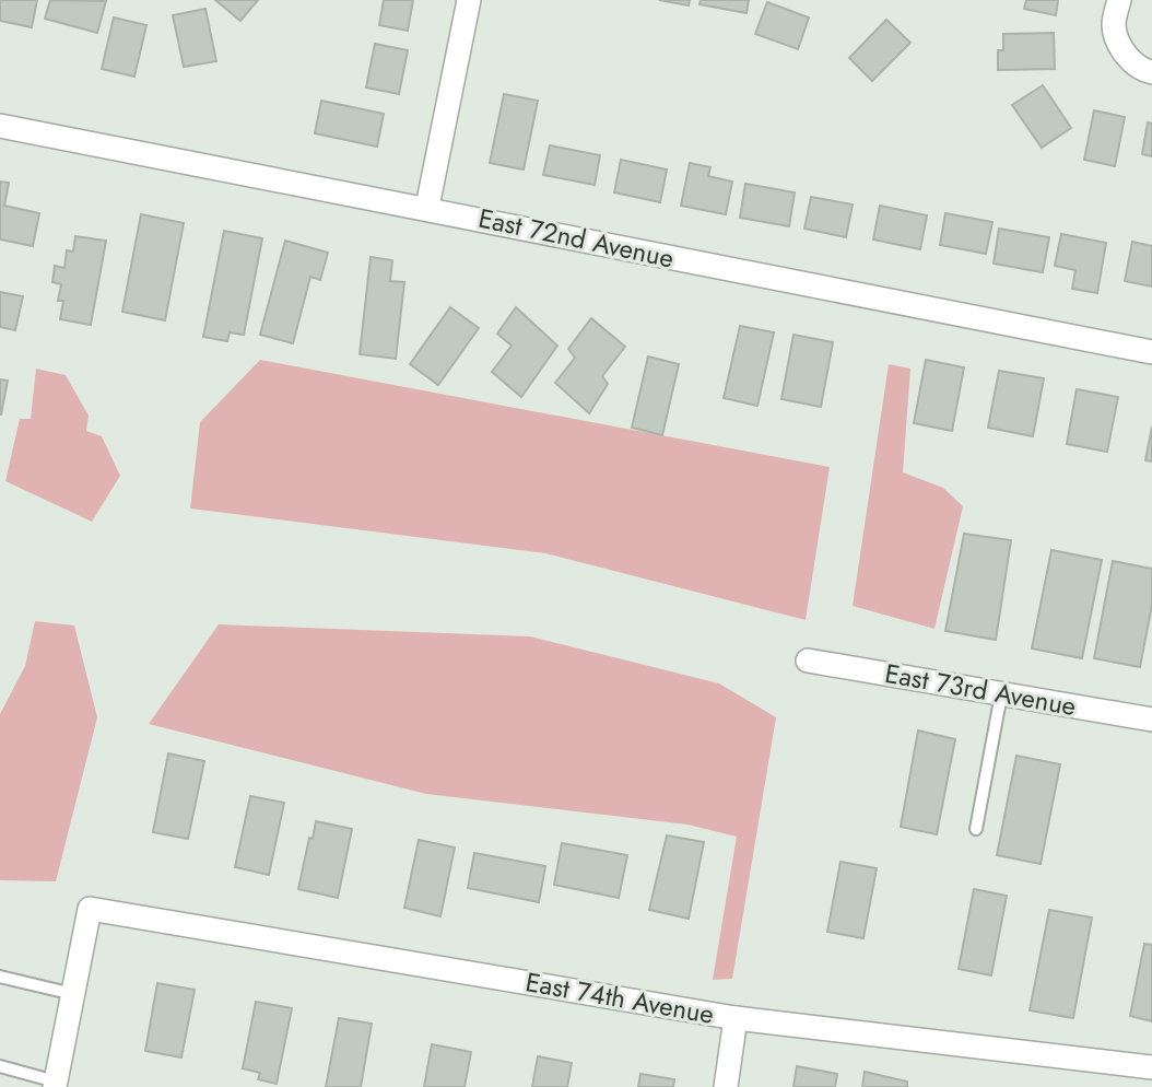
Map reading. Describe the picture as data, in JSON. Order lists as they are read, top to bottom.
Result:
{
  "streets": {
    "street": ["East 72nd Avenue", "East 73rd Avenue", "East 74th Avenue"]
  }
}
